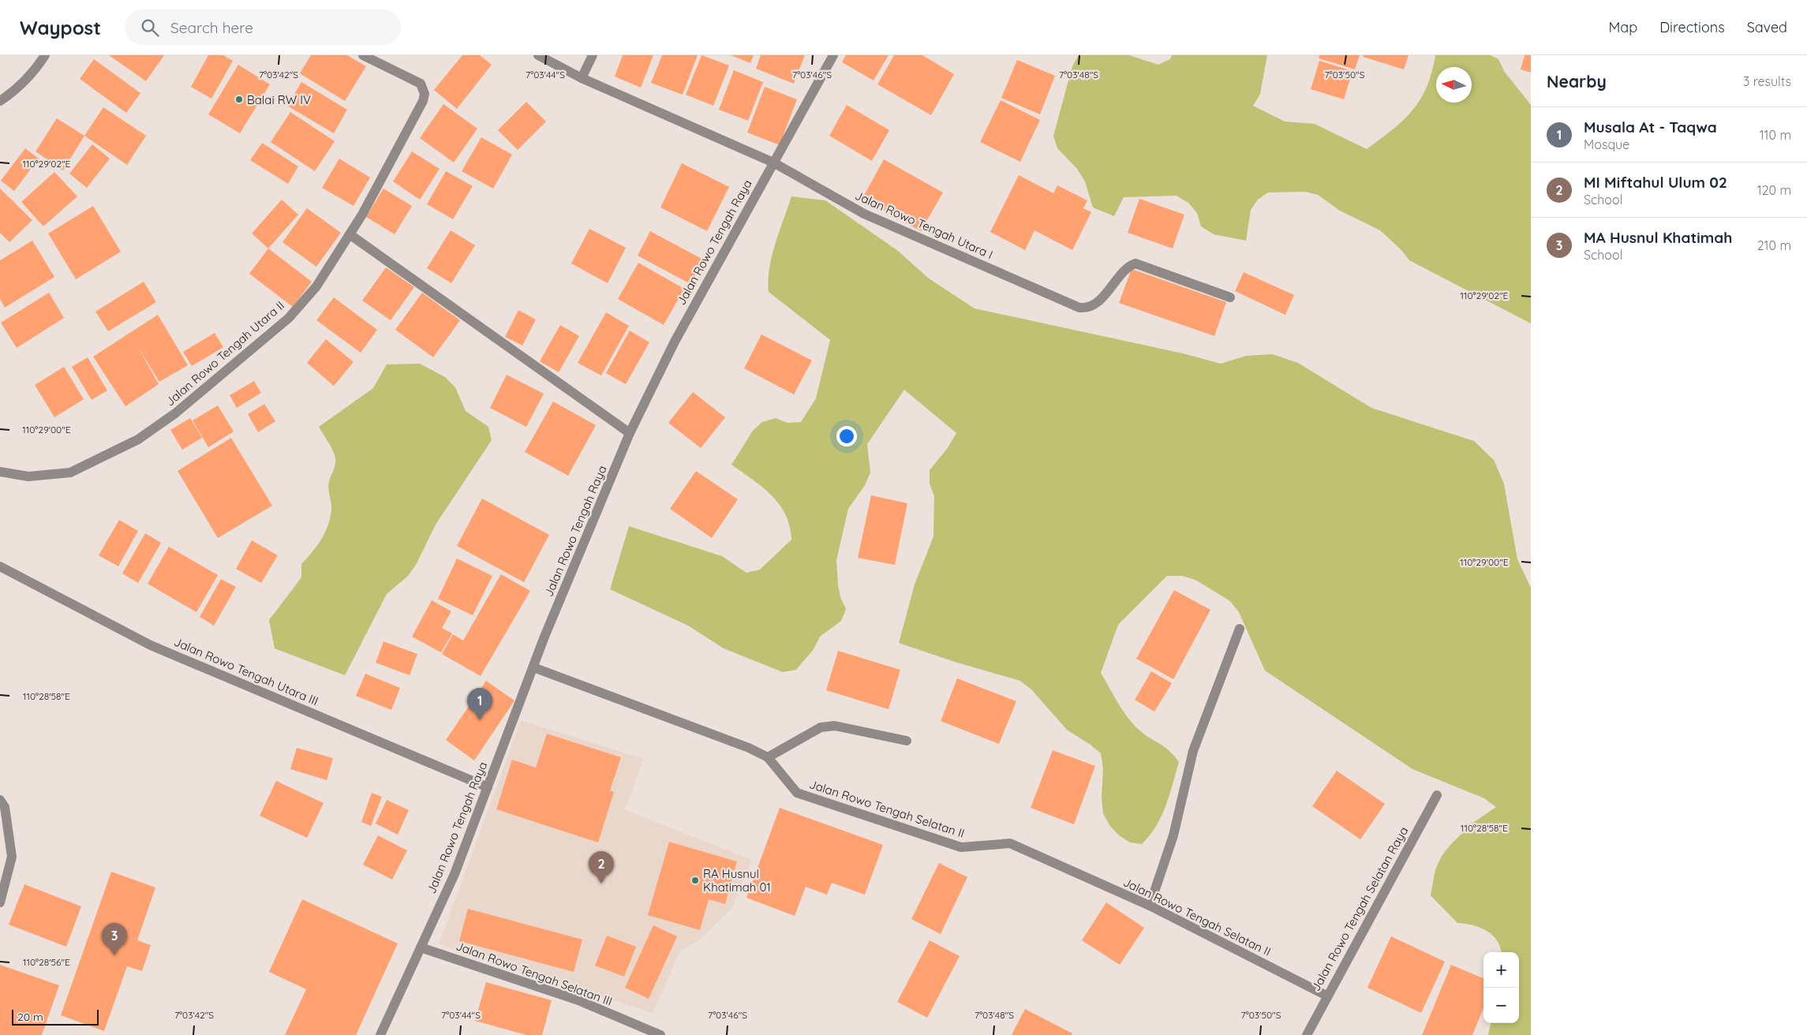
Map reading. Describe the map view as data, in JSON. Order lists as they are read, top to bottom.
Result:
{
  "streets": {
    "street": [
      "Jalan Rowo Tengah Utara I",
      "Jalan Rowo Tengah Raya",
      "Jalan Rowo Tengah Utara II",
      "Jalan Rowo Tengah Utara III",
      "Jalan Rowo Tengah Selatan II",
      "Jalan Rowo Tengah Selatan Raya",
      "Jalan Rowo Tengah Selatan III"
    ]
  },
  "crossings": [
    ["Jalan Rowo Tengah Utara I", "Jalan Rowo Tengah Raya"],
    ["Jalan Rowo Tengah Raya", "Jalan Rowo Tengah Utara III"],
    ["Jalan Rowo Tengah Raya", "Jalan Rowo Tengah Selatan II"],
    ["Jalan Rowo Tengah Raya", "Jalan Rowo Tengah Selatan III"],
    ["Jalan Rowo Tengah Selatan II", "Jalan Rowo Tengah Selatan Raya"]
  ],
  "places": ["Balai RW IV", "RA Husnul Khatimah 01"],
  "scale_bar": "20 m",
  "north": "left",
  "page": {
    "header": "Waypost",
    "search": "Search here",
    "nav": ["Map", "Directions", "Saved"],
    "heading": ["Nearby", "3 results"],
    "list": [
      {
        "mark": "1",
        "name": "Musala At - Taqwa",
        "note": "Mosque",
        "value": "110 m"
      },
      {
        "mark": "2",
        "name": "MI Miftahul Ulum 02",
        "note": "School",
        "value": "120 m"
      },
      {
        "mark": "3",
        "name": "MA Husnul Khatimah",
        "note": "School",
        "value": "210 m"
      }
    ],
    "pins": ["1", "2", "3"],
    "map_buttons": ["+", "−"],
    "scale": "20 m"
  },
  "coordinates": [
    "7°03'42\"S",
    "7°03'44\"S",
    "7°03'46\"S",
    "7°03'48\"S",
    "7°03'50\"S",
    "110°29'02\"E",
    "110°29'00\"E",
    "110°28'58\"E",
    "110°28'56\"E"
  ]
}
